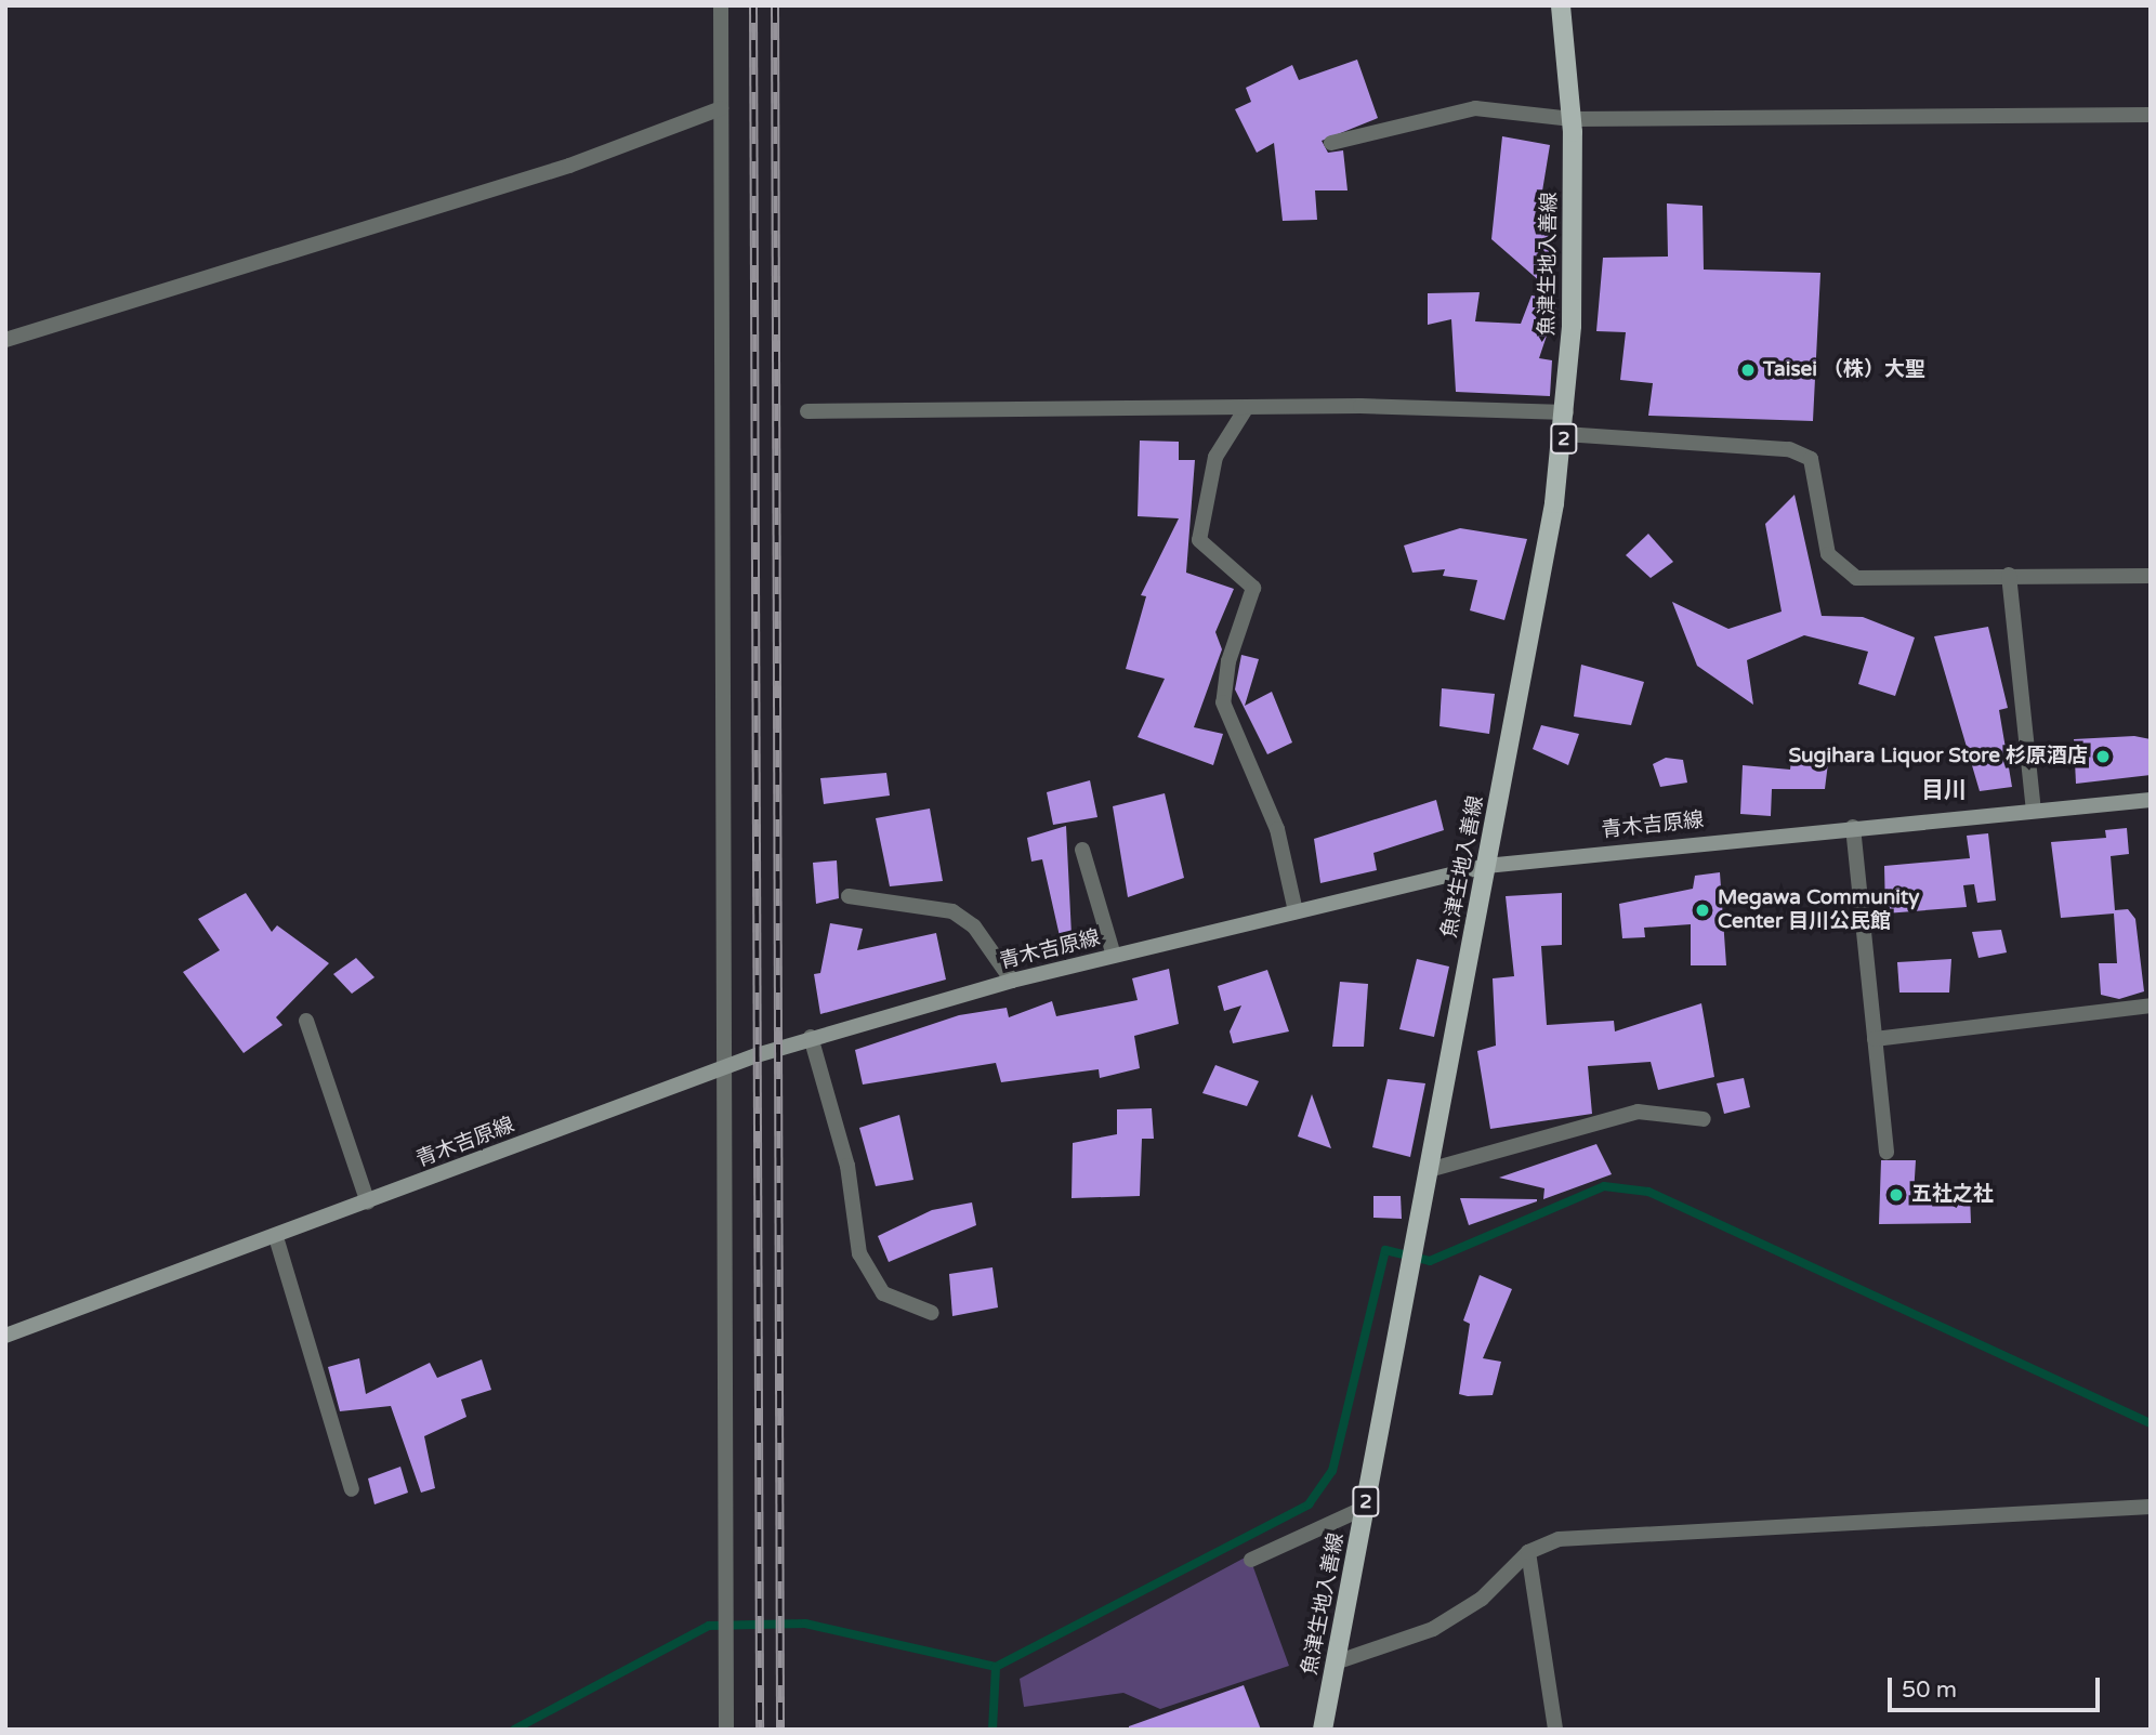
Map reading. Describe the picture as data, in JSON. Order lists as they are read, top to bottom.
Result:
{
  "streets": {
    "main road": ["魚津生地入善線", "2", "青木吉原線"]
  },
  "crossings": [
    ["魚津生地入善線", "青木吉原線"]
  ],
  "districts": ["目川"],
  "places": [
    "Taisei （株）大聖",
    "Sugihara Liquor Store 杉原酒店",
    "Megawa Community Center 目川公民館",
    "五社之社"
  ],
  "scale_bar": "50 m"
}
